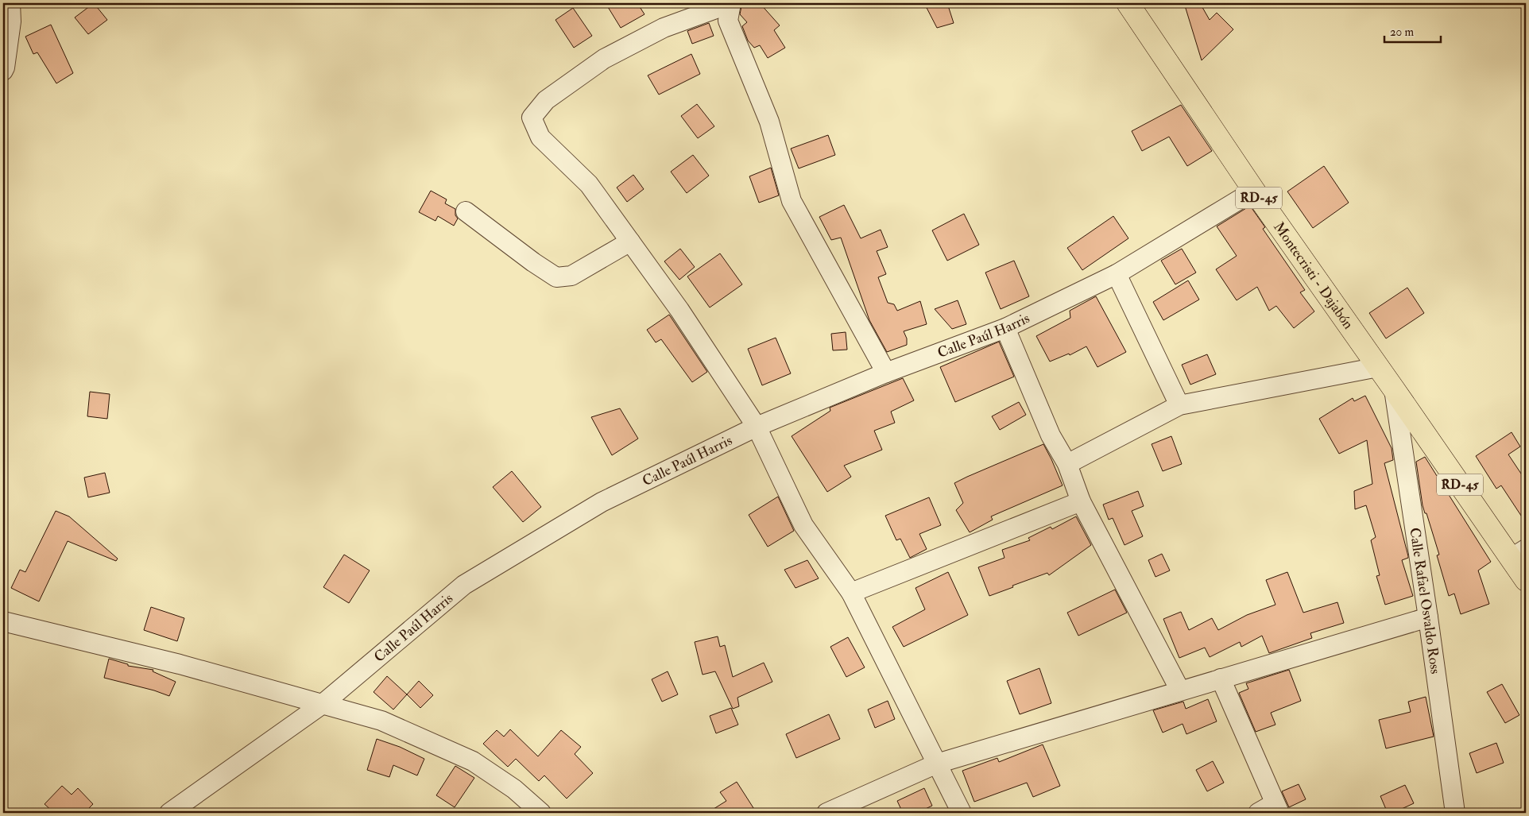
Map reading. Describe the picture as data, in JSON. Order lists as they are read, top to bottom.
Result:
{
  "streets": {
    "main road": ["RD-45", "Montecristi - Dajabón"],
    "street": ["Calle Paúl Harris", "Calle Rafael Osvaldo Ross"]
  },
  "crossings": [
    ["RD-45", "Montecristi - Dajabón"],
    ["RD-45", "Calle Rafael Osvaldo Ross"],
    ["Montecristi - Dajabón", "Calle Paúl Harris"],
    ["Montecristi - Dajabón", "Calle Rafael Osvaldo Ross"]
  ],
  "scale_bar": "20 m"
}
